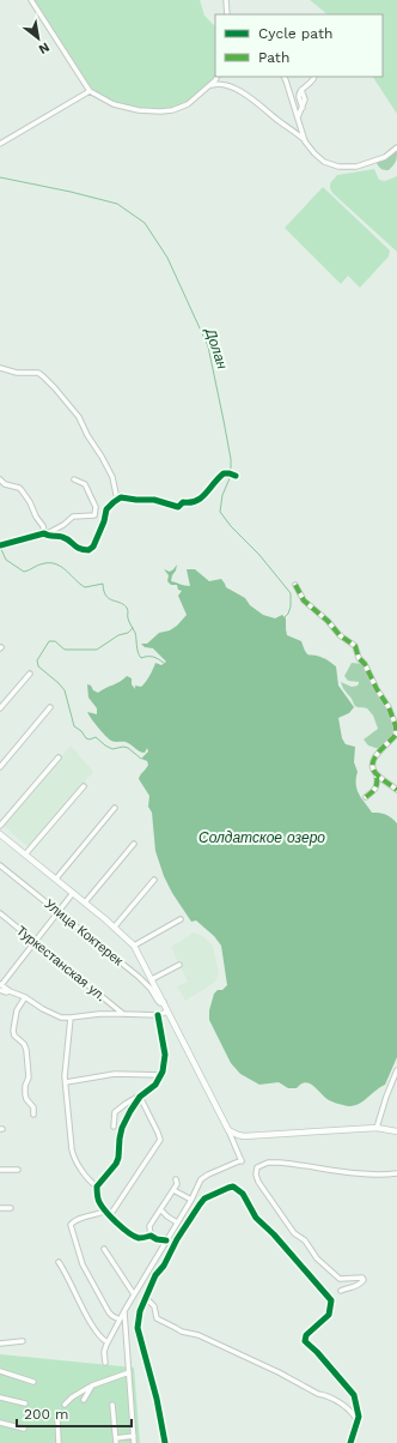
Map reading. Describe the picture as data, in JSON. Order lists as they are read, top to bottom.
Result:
{
  "streets": {
    "street": ["Улица Коктерек", "Туркестанская ул."]
  },
  "water": ["Долан", "Солдатское озеро"],
  "legend": ["Cycle path", "Path"],
  "scale_bar": "200 m",
  "north": "bottom right"
}
